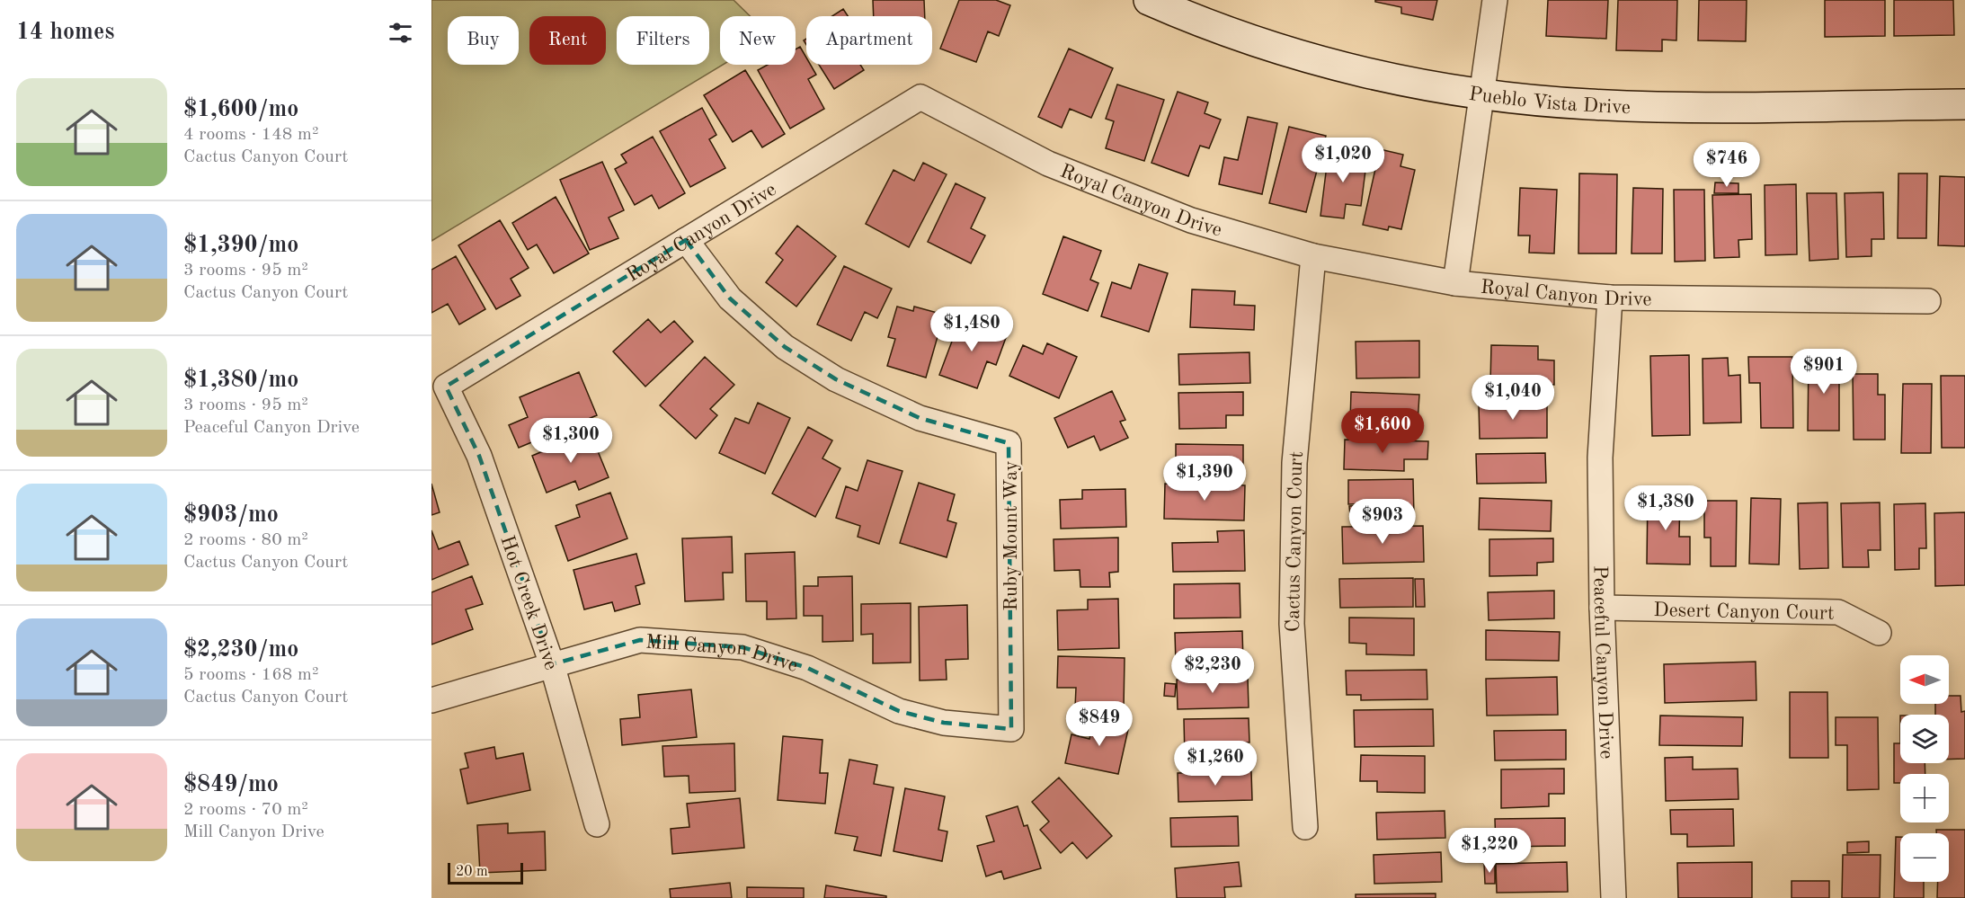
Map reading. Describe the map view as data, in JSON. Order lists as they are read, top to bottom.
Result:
{
  "streets": {
    "street": [
      "Pueblo Vista Drive",
      "Royal Canyon Drive",
      "Ruby Mount Way",
      "Cactus Canyon Court",
      "Hot Creek Drive",
      "Desert Canyon Court",
      "Mill Canyon Drive",
      "Peaceful Canyon Drive"
    ]
  },
  "crossings": [
    ["Royal Canyon Drive", "Ruby Mount Way"],
    ["Royal Canyon Drive", "Cactus Canyon Court"],
    ["Royal Canyon Drive", "Hot Creek Drive"],
    ["Royal Canyon Drive", "Peaceful Canyon Drive"],
    ["Ruby Mount Way", "Mill Canyon Drive"],
    ["Hot Creek Drive", "Mill Canyon Drive"],
    ["Desert Canyon Court", "Peaceful Canyon Drive"]
  ],
  "scale_bar": "20 m",
  "north": "left",
  "page": {
    "heading": "14 homes",
    "chip": [
      "Buy",
      "Rent",
      "Filters",
      "New",
      "Apartment"
    ],
    "list": [
      {
        "name": "$1,600/mo",
        "note": "4 rooms · 148 m² · Cactus Canyon Court"
      },
      {
        "name": "$1,390/mo",
        "note": "3 rooms · 95 m² · Cactus Canyon Court"
      },
      {
        "name": "$1,380/mo",
        "note": "3 rooms · 95 m² · Peaceful Canyon Drive"
      },
      {
        "name": "$903/mo",
        "note": "2 rooms · 80 m² · Cactus Canyon Court"
      },
      {
        "name": "$2,230/mo",
        "note": "5 rooms · 168 m² · Cactus Canyon Court"
      },
      {
        "name": "$849/mo",
        "note": "2 rooms · 70 m² · Mill Canyon Drive"
      }
    ],
    "price": [
      "$1,020",
      "$746",
      "$1,480",
      "$901",
      "$1,040",
      "$1,600",
      "$1,300",
      "$1,390",
      "$1,380",
      "$903",
      "$2,230",
      "$849",
      "$1,260",
      "$1,220"
    ],
    "map_buttons": ["+", "−"],
    "scale": "20 m"
  }
}
